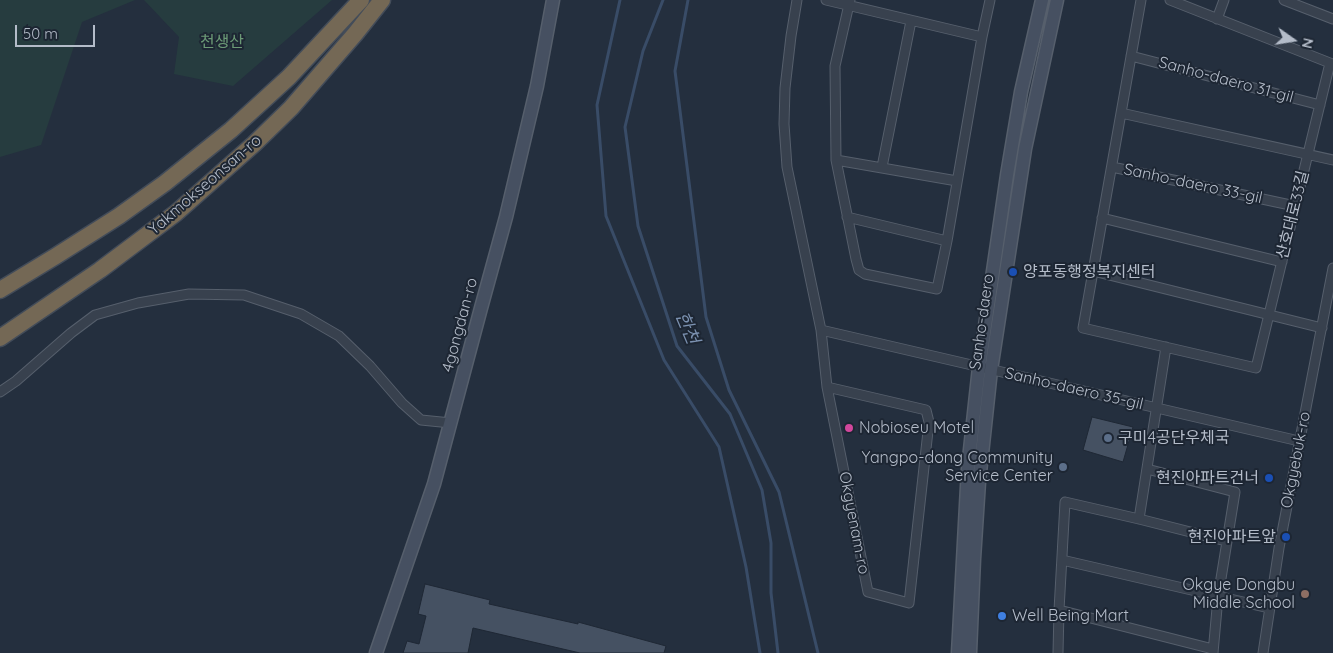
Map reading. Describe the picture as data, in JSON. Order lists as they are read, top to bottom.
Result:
{
  "streets": {
    "highway": ["Yakmokseonsan-ro"],
    "street": [
      "Sanho-daero 31-gil",
      "Sanho-daero 33-gil",
      "산호대로33길",
      "Sanho-daero",
      "4gongdan-ro",
      "Sanho-daero 35-gil",
      "Okgyebuk-ro",
      "Okgyenam-ro"
    ]
  },
  "crossings": [
    ["Sanho-daero 31-gil", "산호대로33길"],
    ["Sanho-daero 33-gil", "산호대로33길"],
    ["Sanho-daero", "Sanho-daero 35-gil"],
    ["Sanho-daero 35-gil", "Okgyebuk-ro"]
  ],
  "water": ["한천"],
  "parks": ["천생산"],
  "places": [
    "양포동행정복지센터",
    "Nobioseu Motel",
    "구미4공단우체국",
    "Yangpo-dong Community Service Center",
    "현진아파트건너",
    "현진아파트앞",
    "Okgye Dongbu Middle School",
    "Well Being Mart"
  ],
  "scale_bar": "50 m",
  "north": "right"
}
